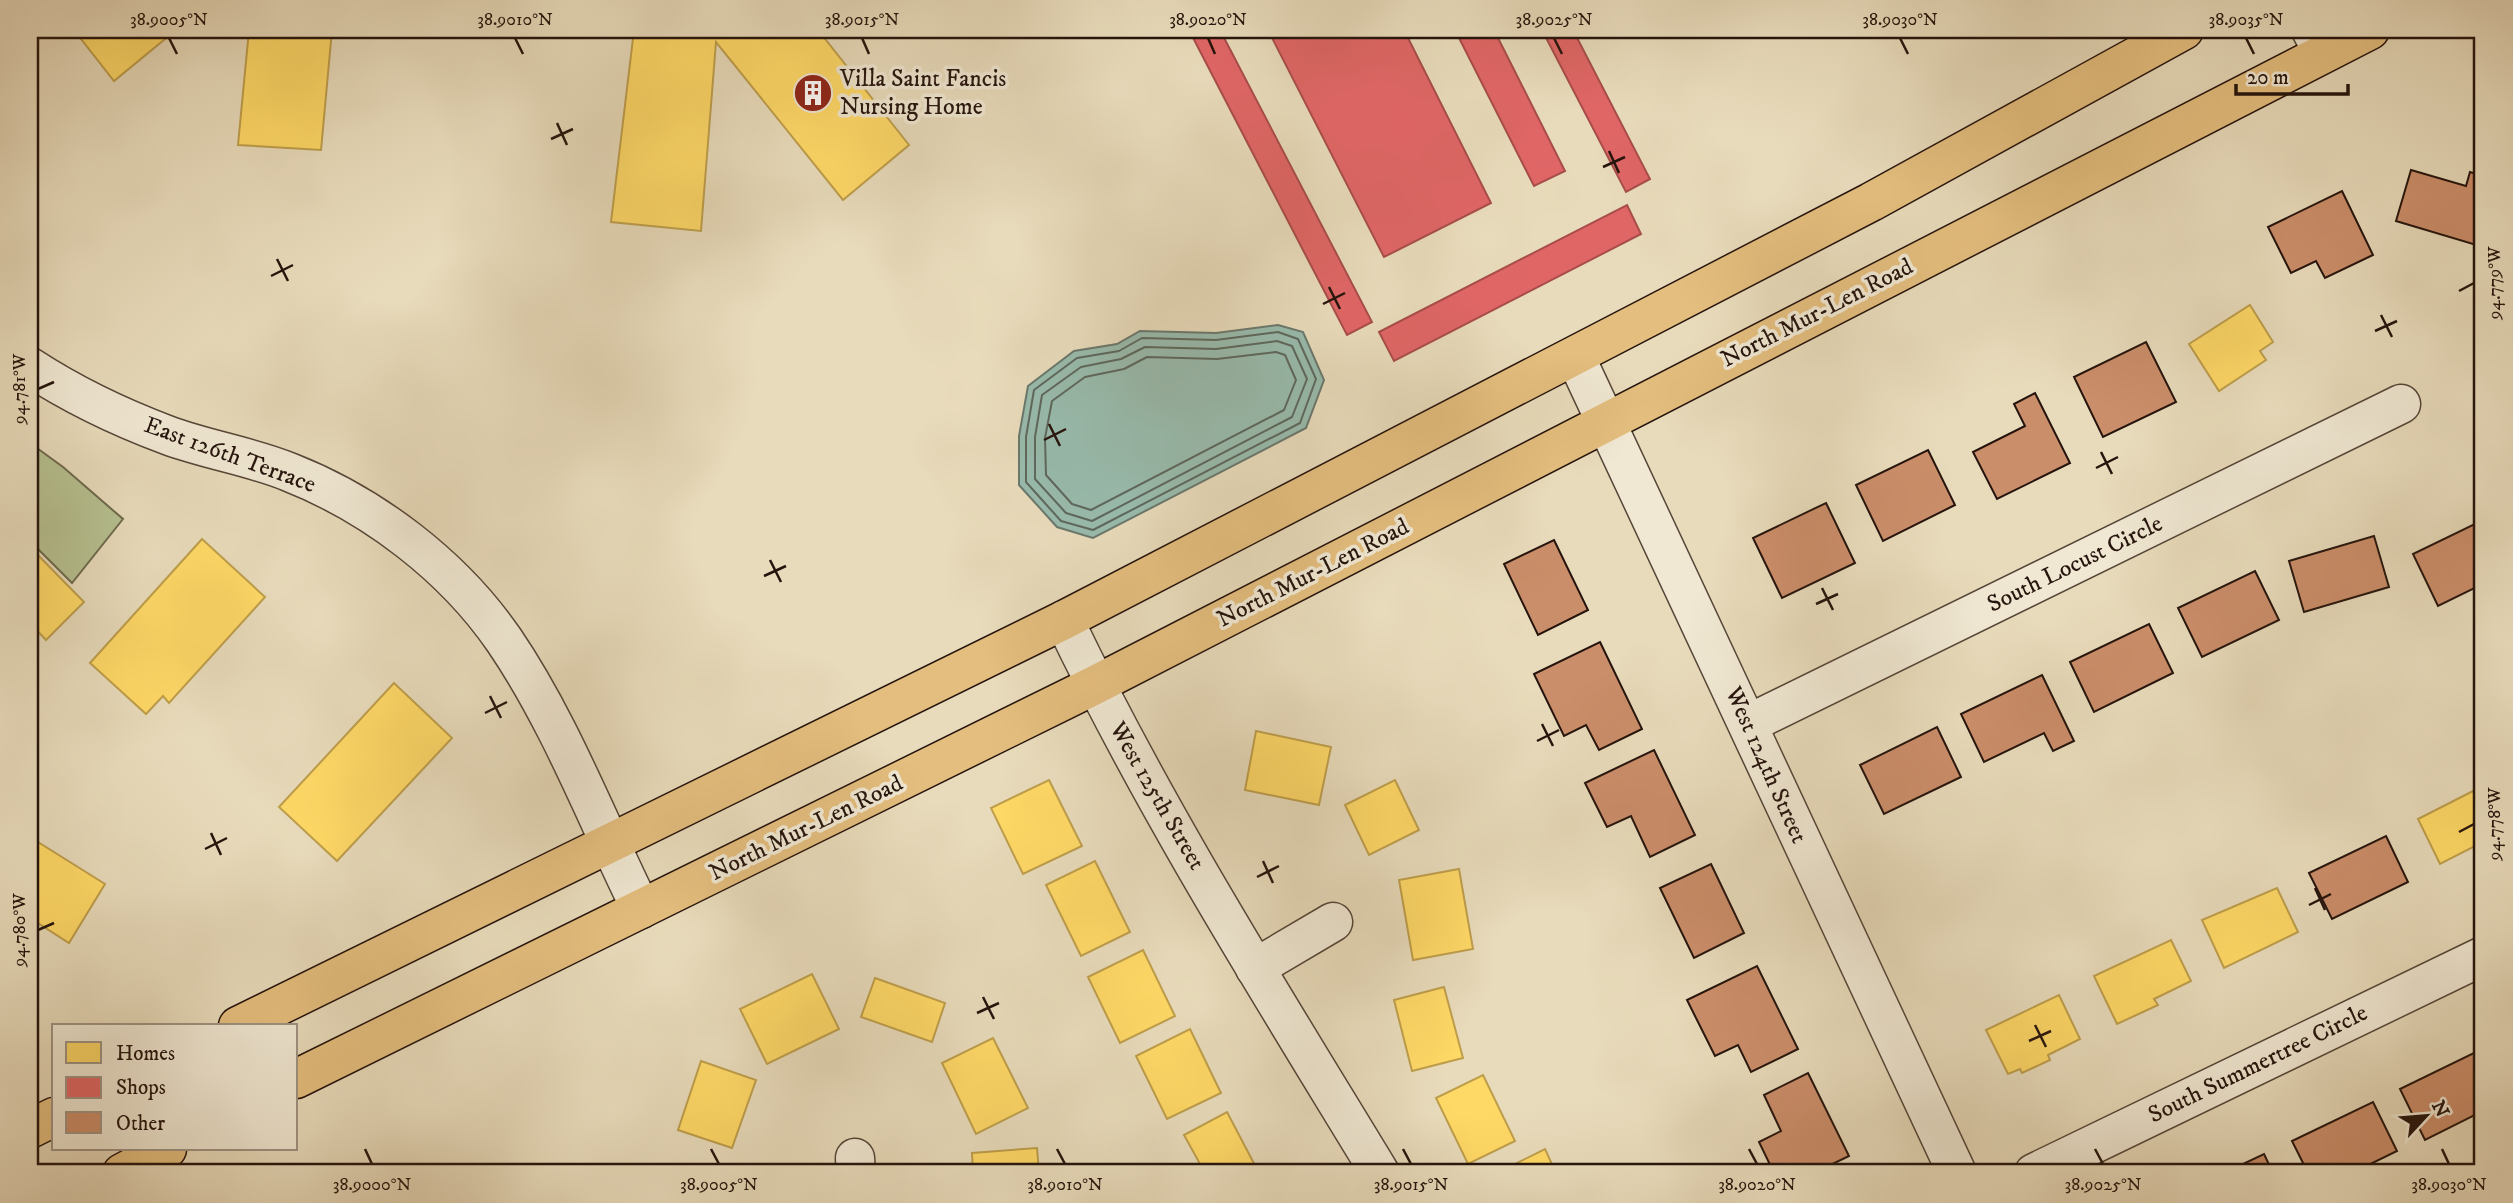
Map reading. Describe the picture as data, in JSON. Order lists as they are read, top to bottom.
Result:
{
  "streets": {
    "main road": ["North Mur-Len Road"],
    "street": [
      "East 126th Terrace",
      "South Locust Circle",
      "West 124th Street",
      "West 125th Street",
      "South Summertree Circle"
    ]
  },
  "crossings": [
    ["North Mur-Len Road", "East 126th Terrace"],
    ["North Mur-Len Road", "West 124th Street"],
    ["North Mur-Len Road", "West 125th Street"],
    ["South Locust Circle", "West 124th Street"]
  ],
  "places": {
    "building": ["Villa Saint Fancis Nursing Home"]
  },
  "legend": ["Homes", "Shops", "Other"],
  "scale_bar": "20 m",
  "north": "top right",
  "coordinates": [
    "38.9005°N",
    "38.9010°N",
    "38.9015°N",
    "38.9020°N",
    "38.9025°N",
    "38.9030°N",
    "38.9035°N",
    "94.779°W",
    "94.781°W",
    "94.778°W",
    "94.780°W",
    "38.9000°N"
  ]
}
